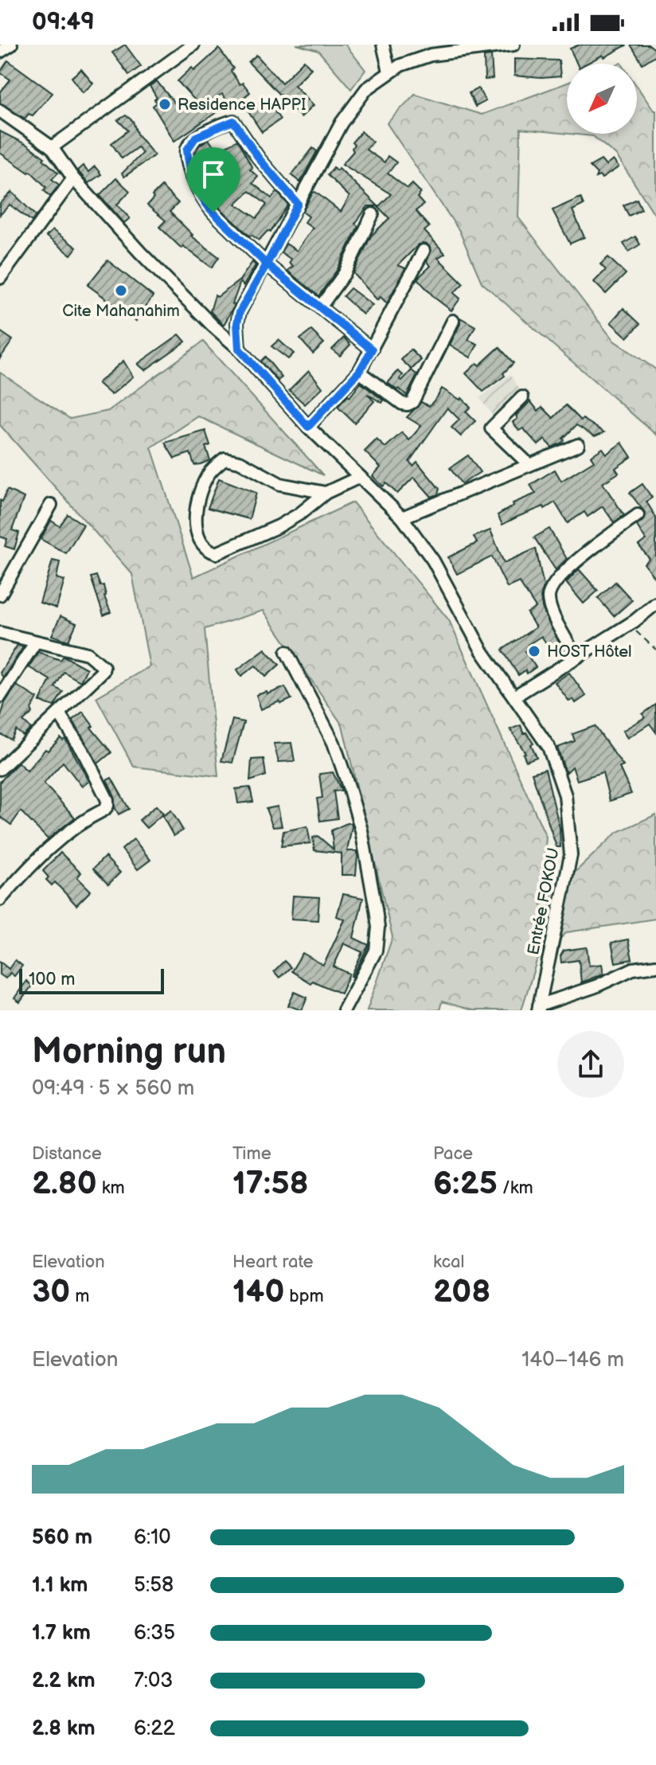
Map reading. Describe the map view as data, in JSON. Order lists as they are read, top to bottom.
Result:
{
  "streets": {
    "street": ["Entrée FOKOU"]
  },
  "places": ["Residence HAPPI", "Cite Mahanahim", "HOST Hôtel"],
  "scale_bar": "100 m",
  "north": "bottom left",
  "page": {
    "status": "09:49",
    "scale": "100 m",
    "heading": ["Morning run", "09:49 · 5 × 560 m"],
    "stats": [
      ["Distance", "2.80 km"],
      ["Time", "17:58"],
      ["Pace", "6:25 /km"],
      ["Elevation", "30 m"],
      ["Heart rate", "140 bpm"],
      ["kcal", "208"]
    ],
    "chart": ["Elevation", "140–146 m"],
    "list": [
      {
        "name": "560 m",
        "note": "6:10"
      },
      {
        "name": "1.1 km",
        "note": "5:58"
      },
      {
        "name": "1.7 km",
        "note": "6:35"
      },
      {
        "name": "2.2 km",
        "note": "7:03"
      },
      {
        "name": "2.8 km",
        "note": "6:22"
      }
    ]
  }
}
